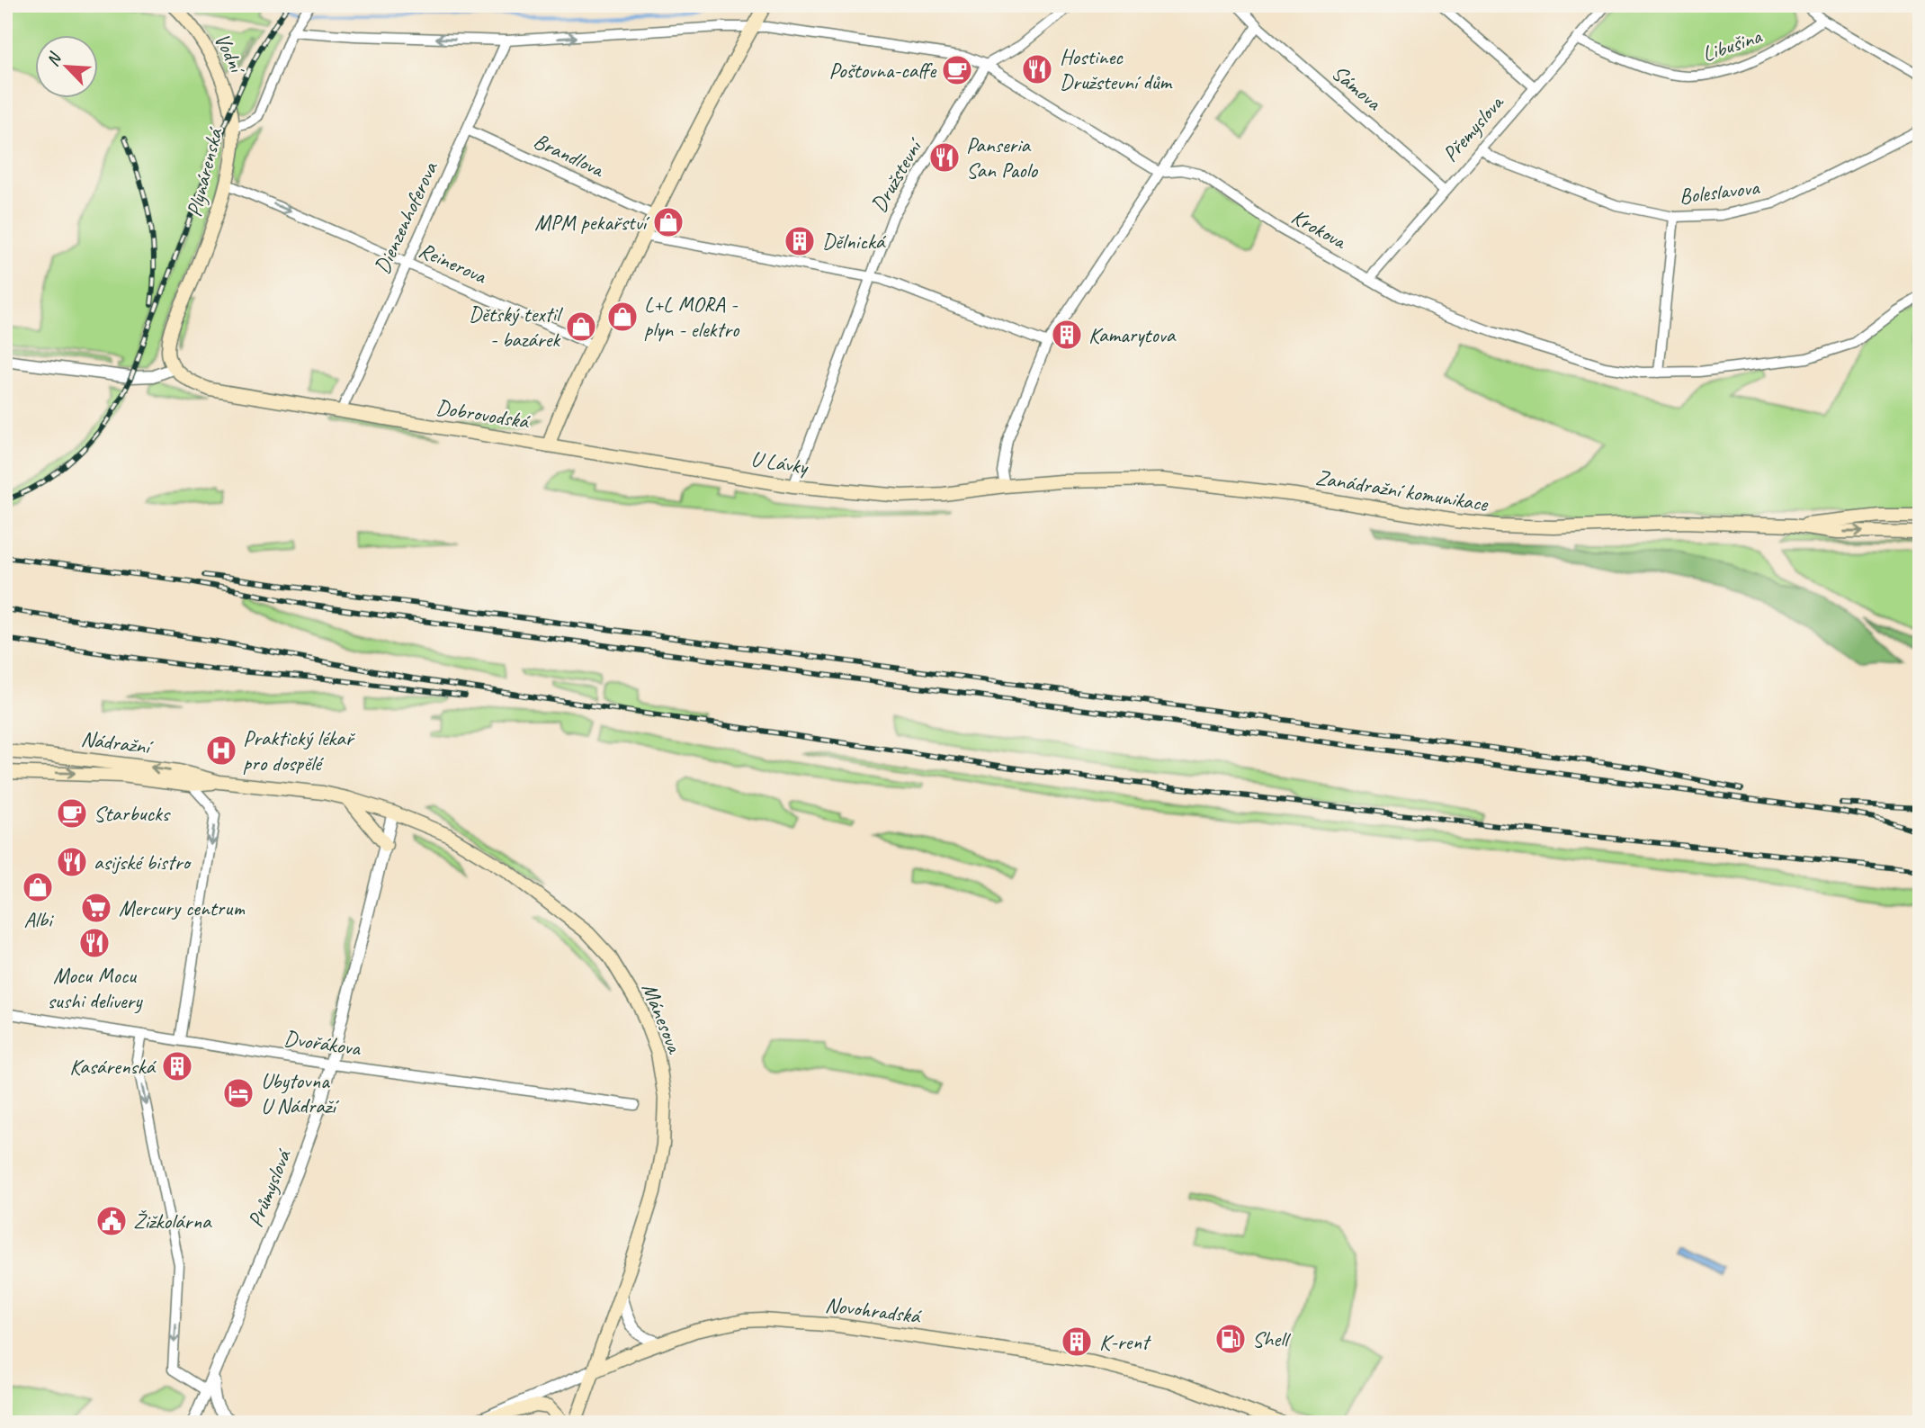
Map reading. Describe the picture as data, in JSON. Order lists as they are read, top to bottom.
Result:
{
  "streets": {
    "main road": [
      "Vodní",
      "Plynárenská",
      "Dobrovodská",
      "U Lávky",
      "Zanádražní komunikace",
      "Nádražní",
      "Mánesova",
      "Novohradská"
    ],
    "street": [
      "Libušina",
      "Sámova",
      "Přemyslova",
      "Brandlova",
      "Družstevní",
      "Boleslavova",
      "Dienzenhoferova",
      "Krokova",
      "Reinerova",
      "Dvořákova",
      "Průmyslová"
    ]
  },
  "crossings": [
    ["Libušina", "Přemyslova"],
    ["Vodní", "Plynárenská"],
    ["Sámova", "Přemyslova"],
    ["Přemyslova", "Boleslavova"],
    ["Přemyslova", "Krokova"],
    ["Brandlova", "Dienzenhoferova"],
    ["Brandlova", "Dobrovodská"],
    ["Plynárenská", "Reinerova"],
    ["Plynárenská", "Dobrovodská"],
    ["Družstevní", "U Lávky"],
    ["Dienzenhoferova", "Reinerova"],
    ["Dienzenhoferova", "Dobrovodská"],
    ["Reinerova", "Dobrovodská"],
    ["Dobrovodská", "U Lávky"],
    ["U Lávky", "Zanádražní komunikace"],
    ["Nádražní", "Mánesova"],
    ["Nádražní", "Průmyslová"],
    ["Mánesova", "Průmyslová"],
    ["Mánesova", "Novohradská"],
    ["Dvořákova", "Průmyslová"]
  ],
  "one_way": ["Reinerova"],
  "places": {
    "restaurant": [
      "Hostinec Družstevní dům",
      "Panseria San Paolo",
      "asijské bistro",
      "Mocu Mocu sushi delivery"
    ],
    "cafe": ["Poštovna-caffe", "Starbucks"],
    "shop": [
      "MPM pekařství",
      "L+L MORA - plyn - elektro",
      "Dětský textil - bazárek",
      "Albi"
    ],
    "building": [
      "Dělnická",
      "Kamarytova",
      "Kasárenská",
      "K-rent"
    ],
    "hospital": ["Praktický lékař pro dospělé"],
    "supermarket": ["Mercury centrum"],
    "hotel": ["Ubytovna U Nádraží"],
    "public building": ["Žižkolárna"],
    "fuel station": ["Shell"]
  },
  "north": "top left"
}
